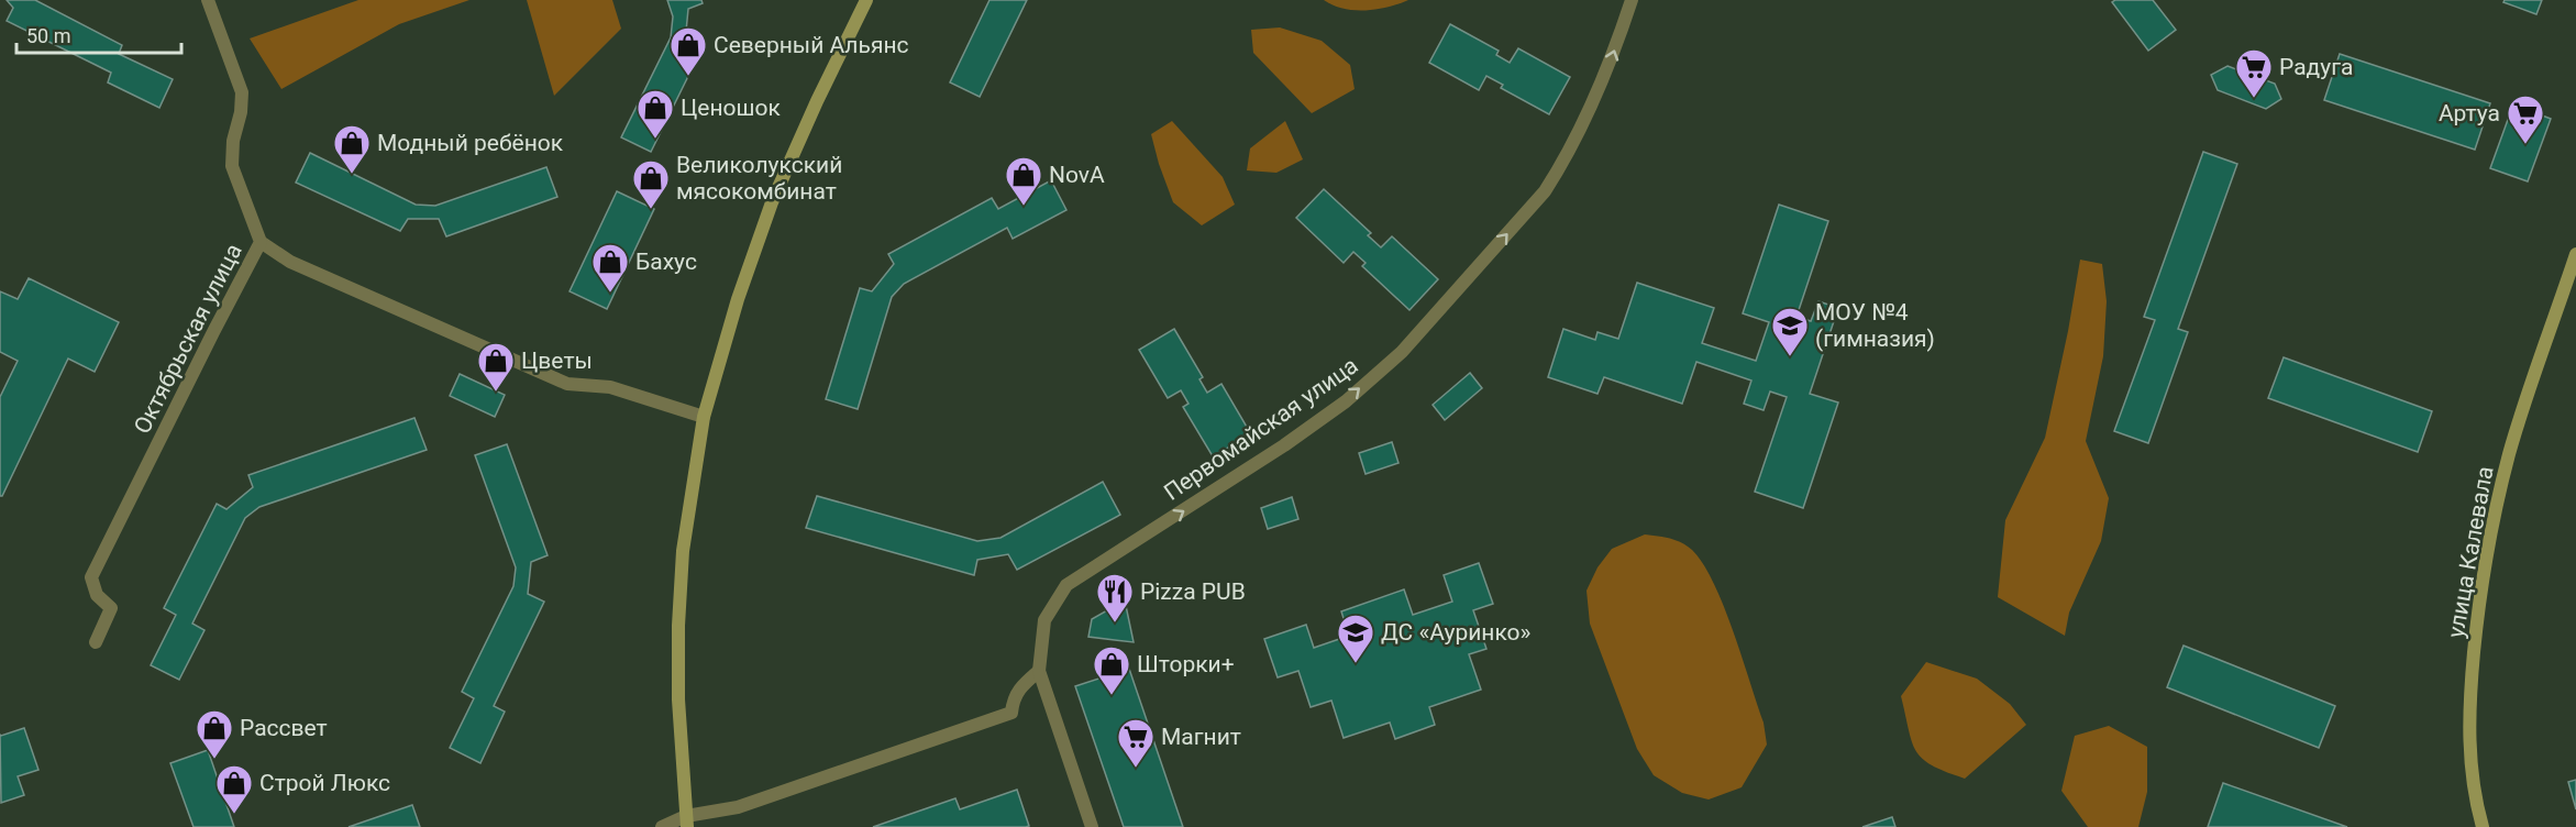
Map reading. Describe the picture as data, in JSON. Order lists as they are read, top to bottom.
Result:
{
  "streets": {
    "main road": ["улица Калевала"],
    "street": ["Октябрьская улица", "Первомайская улица"]
  },
  "one_way": ["Первомайская улица"],
  "places": {
    "shop": [
      "Северный Альянс",
      "Ценошок",
      "Модный ребёнок",
      "NovA",
      "Великолукский мясокомбинат",
      "Бахус",
      "Цветы",
      "Шторки+",
      "Рассвет",
      "Строй Люкс"
    ],
    "supermarket": ["Радуга", "Артуа", "Магнит"],
    "school or university": ["МОУ №4 (гимназия)", "ДС «Ауринко»"],
    "restaurant": ["Pizza PUB"]
  },
  "scale_bar": "50 m"
}
